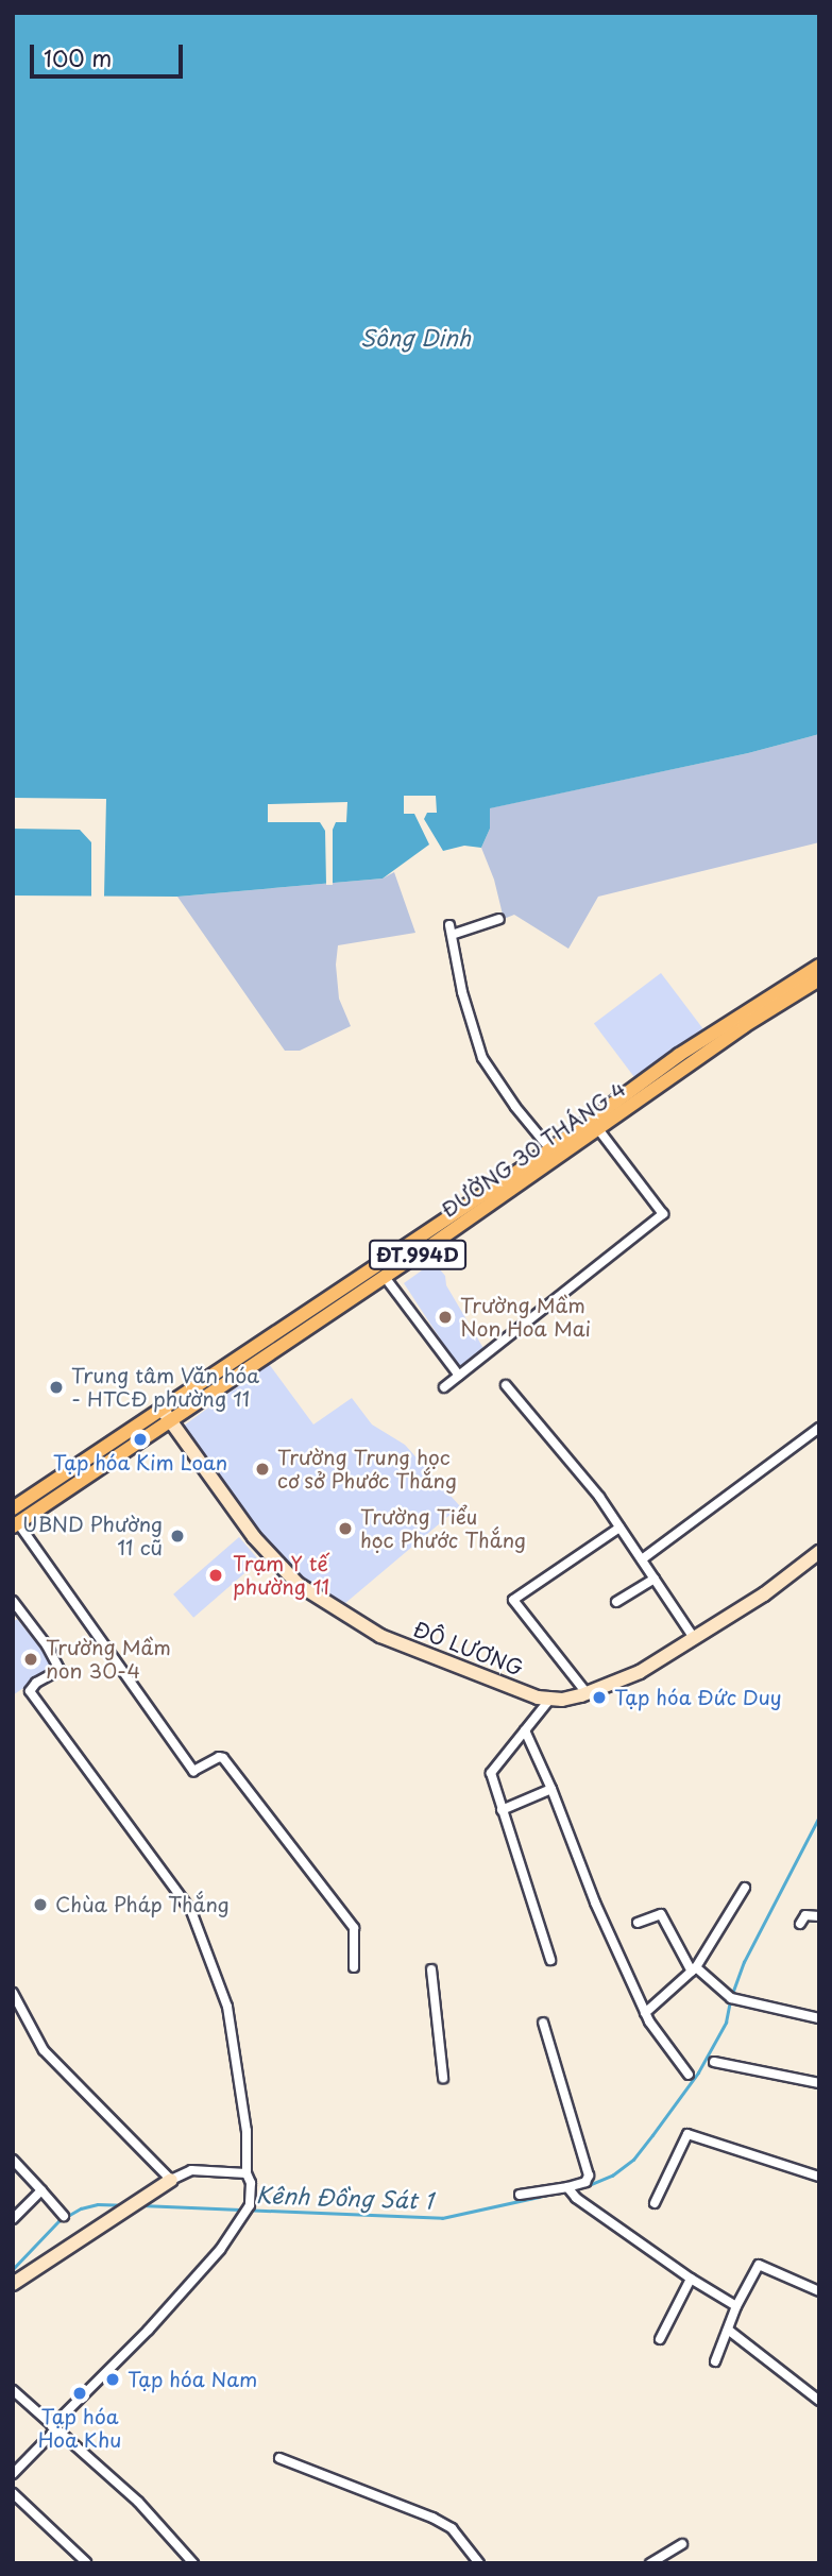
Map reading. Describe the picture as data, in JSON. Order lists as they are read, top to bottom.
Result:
{
  "streets": {
    "main road": ["ĐƯỜNG 30 THÁNG 4", "ĐT.994D"],
    "street": ["ĐÔ LƯƠNG"]
  },
  "crossings": [
    ["ĐƯỜNG 30 THÁNG 4", "ĐÔ LƯƠNG"]
  ],
  "water": ["Sông Dinh", "Kênh Đồng Sát 1"],
  "places": [
    "Trường Mầm Non Hoa Mai",
    "Trung tâm Văn hóa - HTCĐ phường 11",
    "Tạp hóa Kim Loan",
    "Trường Trung học cơ sở Phước Thắng",
    "Trường Tiểu học Phước Thắng",
    "UBND Phường 11 cũ",
    "Trạm Y tế phường 11",
    "Trường Mầm non 30-4",
    "Tạp hóa Đức Duy",
    "Chùa Pháp Thắng",
    "Tạp hóa Nam",
    "Tạp hóa Hoa Khu"
  ],
  "scale_bar": "100 m"
}
